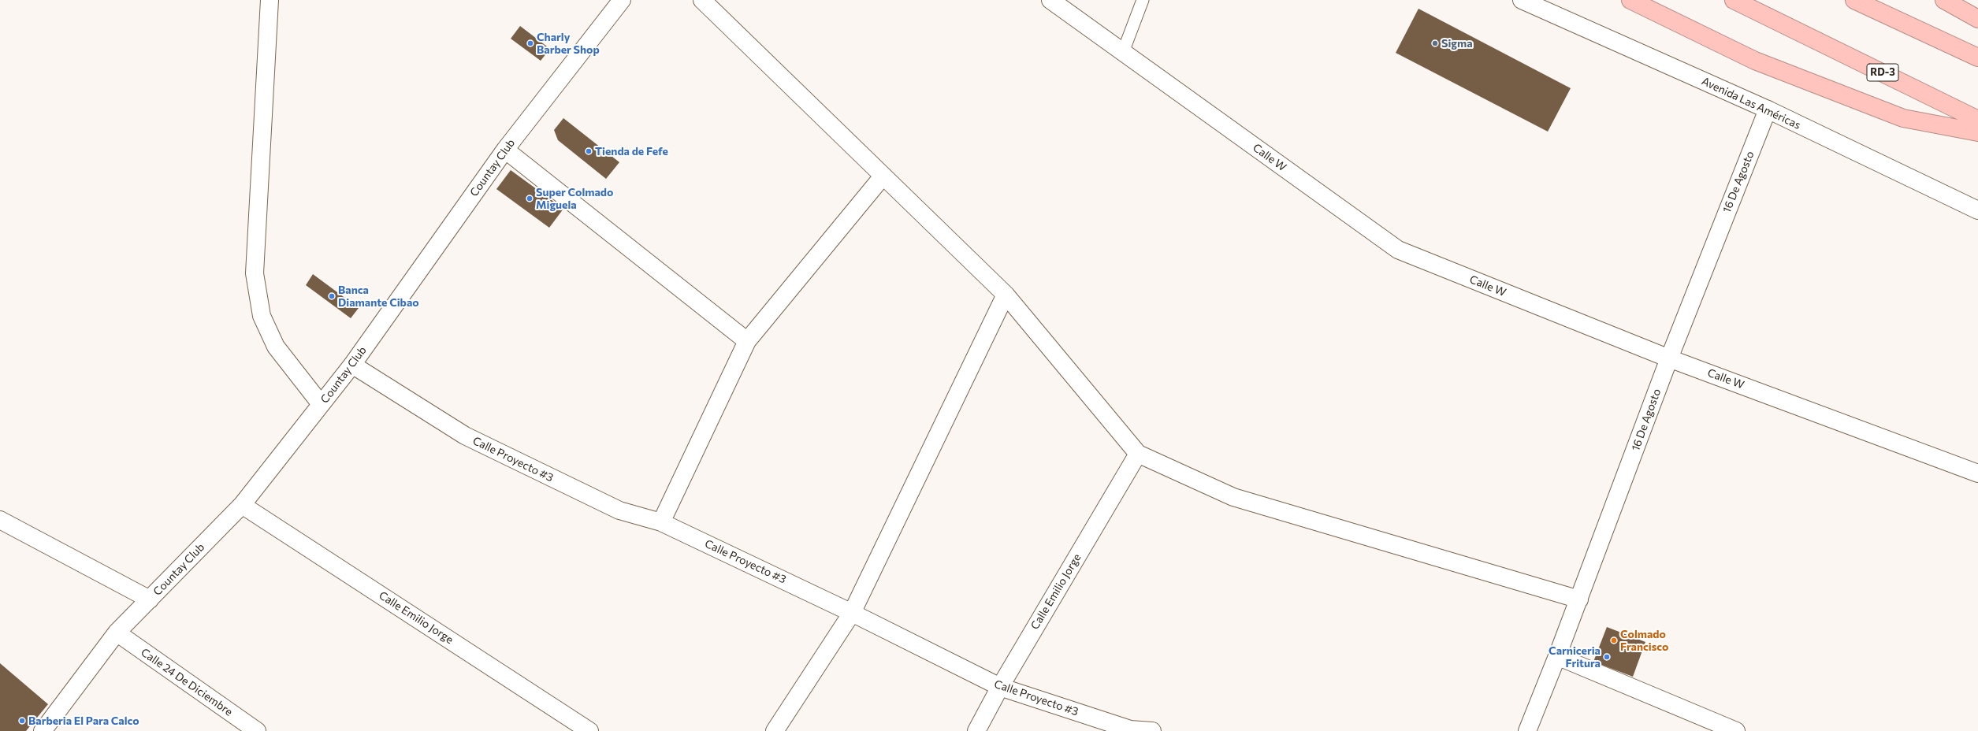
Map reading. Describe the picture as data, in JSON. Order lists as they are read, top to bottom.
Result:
{
  "streets": {
    "highway": ["RD-3"],
    "street": [
      "Avenida Las Américas",
      "Calle W",
      "Countay Club",
      "16 De Agosto",
      "Calle Proyecto #3",
      "Calle Emilio Jorge",
      "Calle 24 De Diciembre"
    ]
  },
  "crossings": [
    ["Avenida Las Américas", "16 De Agosto"],
    ["Calle W", "16 De Agosto"],
    ["Countay Club", "Calle Proyecto #3"],
    ["Countay Club", "Calle Emilio Jorge"],
    ["Countay Club", "Calle 24 De Diciembre"],
    ["Calle Proyecto #3", "Calle Emilio Jorge"]
  ],
  "places": [
    "Charly Barber Shop",
    "Sigma",
    "Tienda de Fefe",
    "Super Colmado Miguela",
    "Banca Diamante Cibao",
    "Colmado Francisco",
    "Carniceria Fritura",
    "Barberia El Para Calco"
  ]
}
